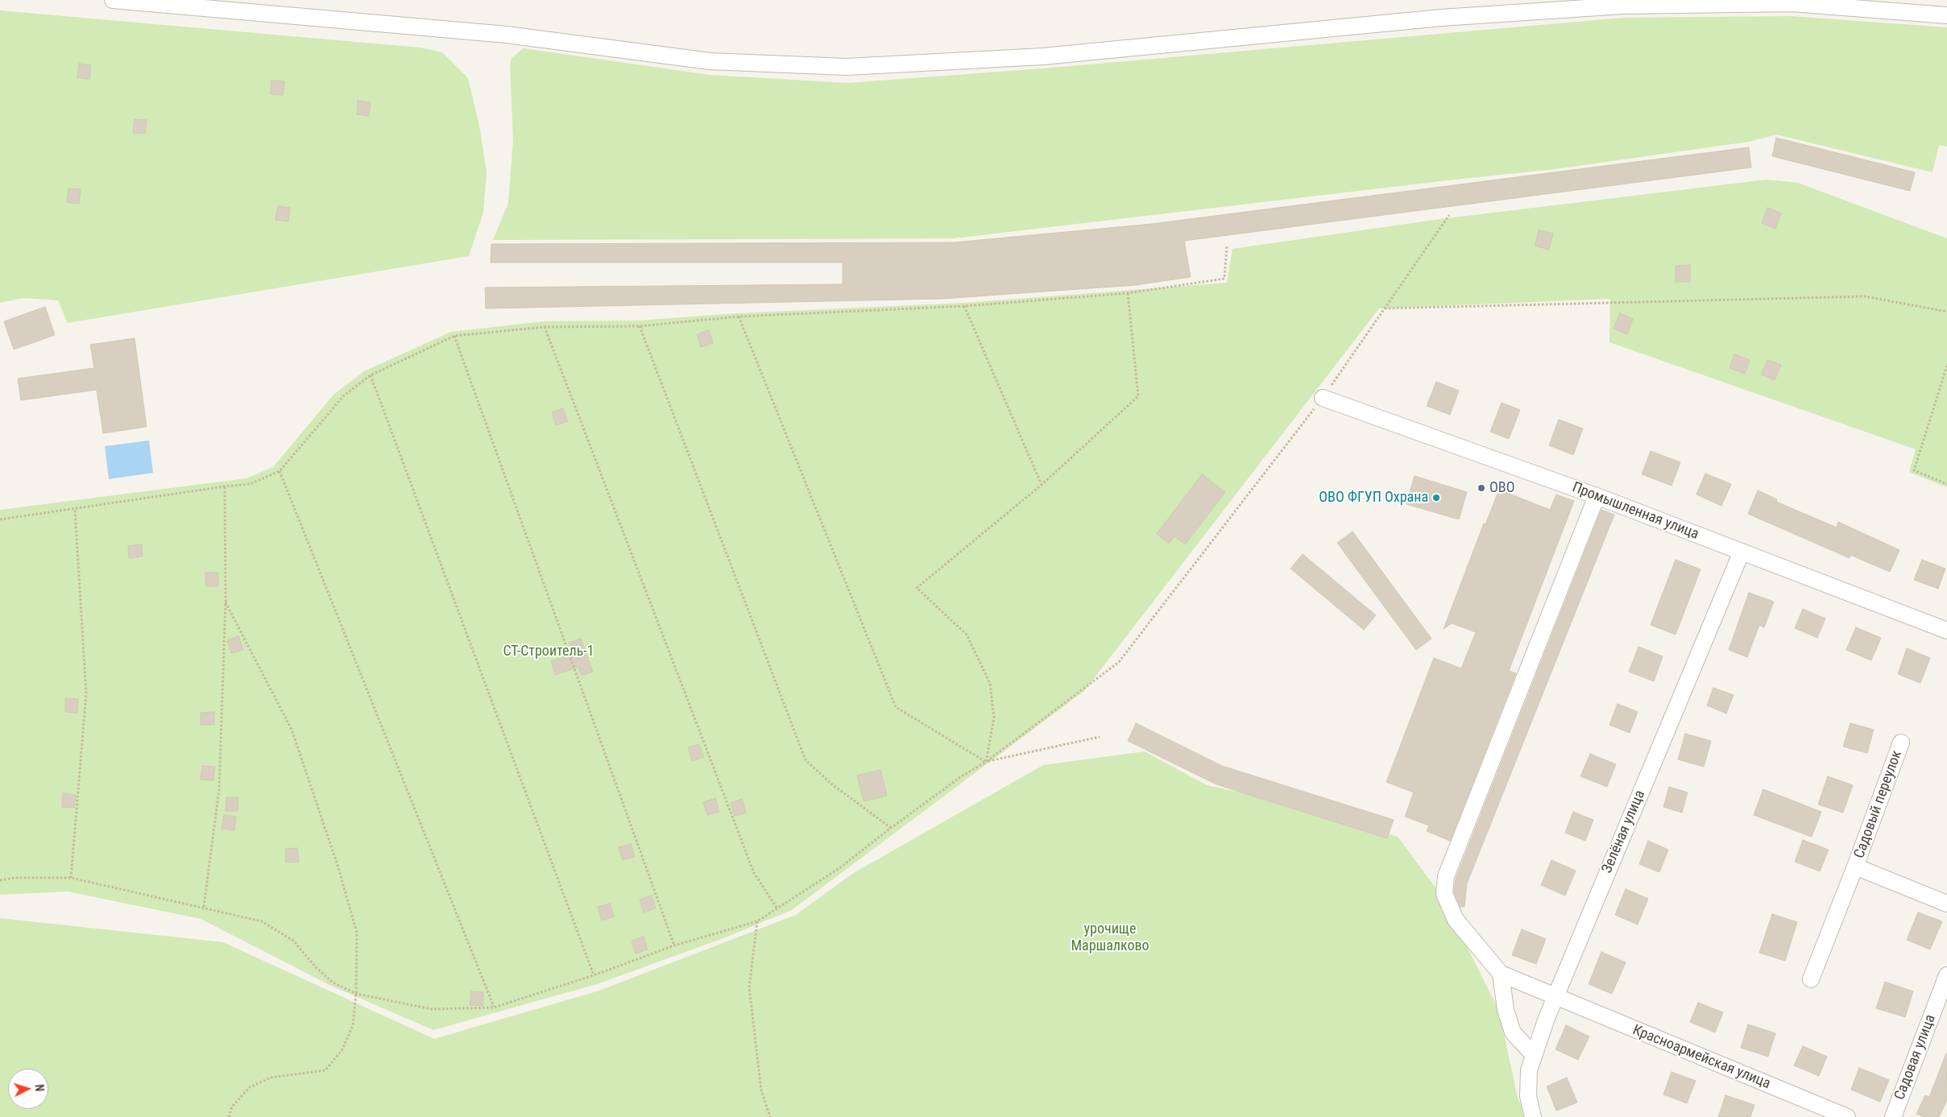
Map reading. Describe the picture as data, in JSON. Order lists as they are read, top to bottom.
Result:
{
  "streets": {
    "street": [
      "Промышленная улица",
      "Садовый переулок",
      "Зелёная улица",
      "Красноармейская улица",
      "Садовая улица"
    ]
  },
  "crossings": [
    ["Промышленная улица", "Зелёная улица"],
    ["Зелёная улица", "Красноармейская улица"]
  ],
  "parks": ["СТ-Строитель-1", "урочище Маршалково"],
  "places": ["ОВО", "ОВО ФГУП Охрана"],
  "north": "right"
}
